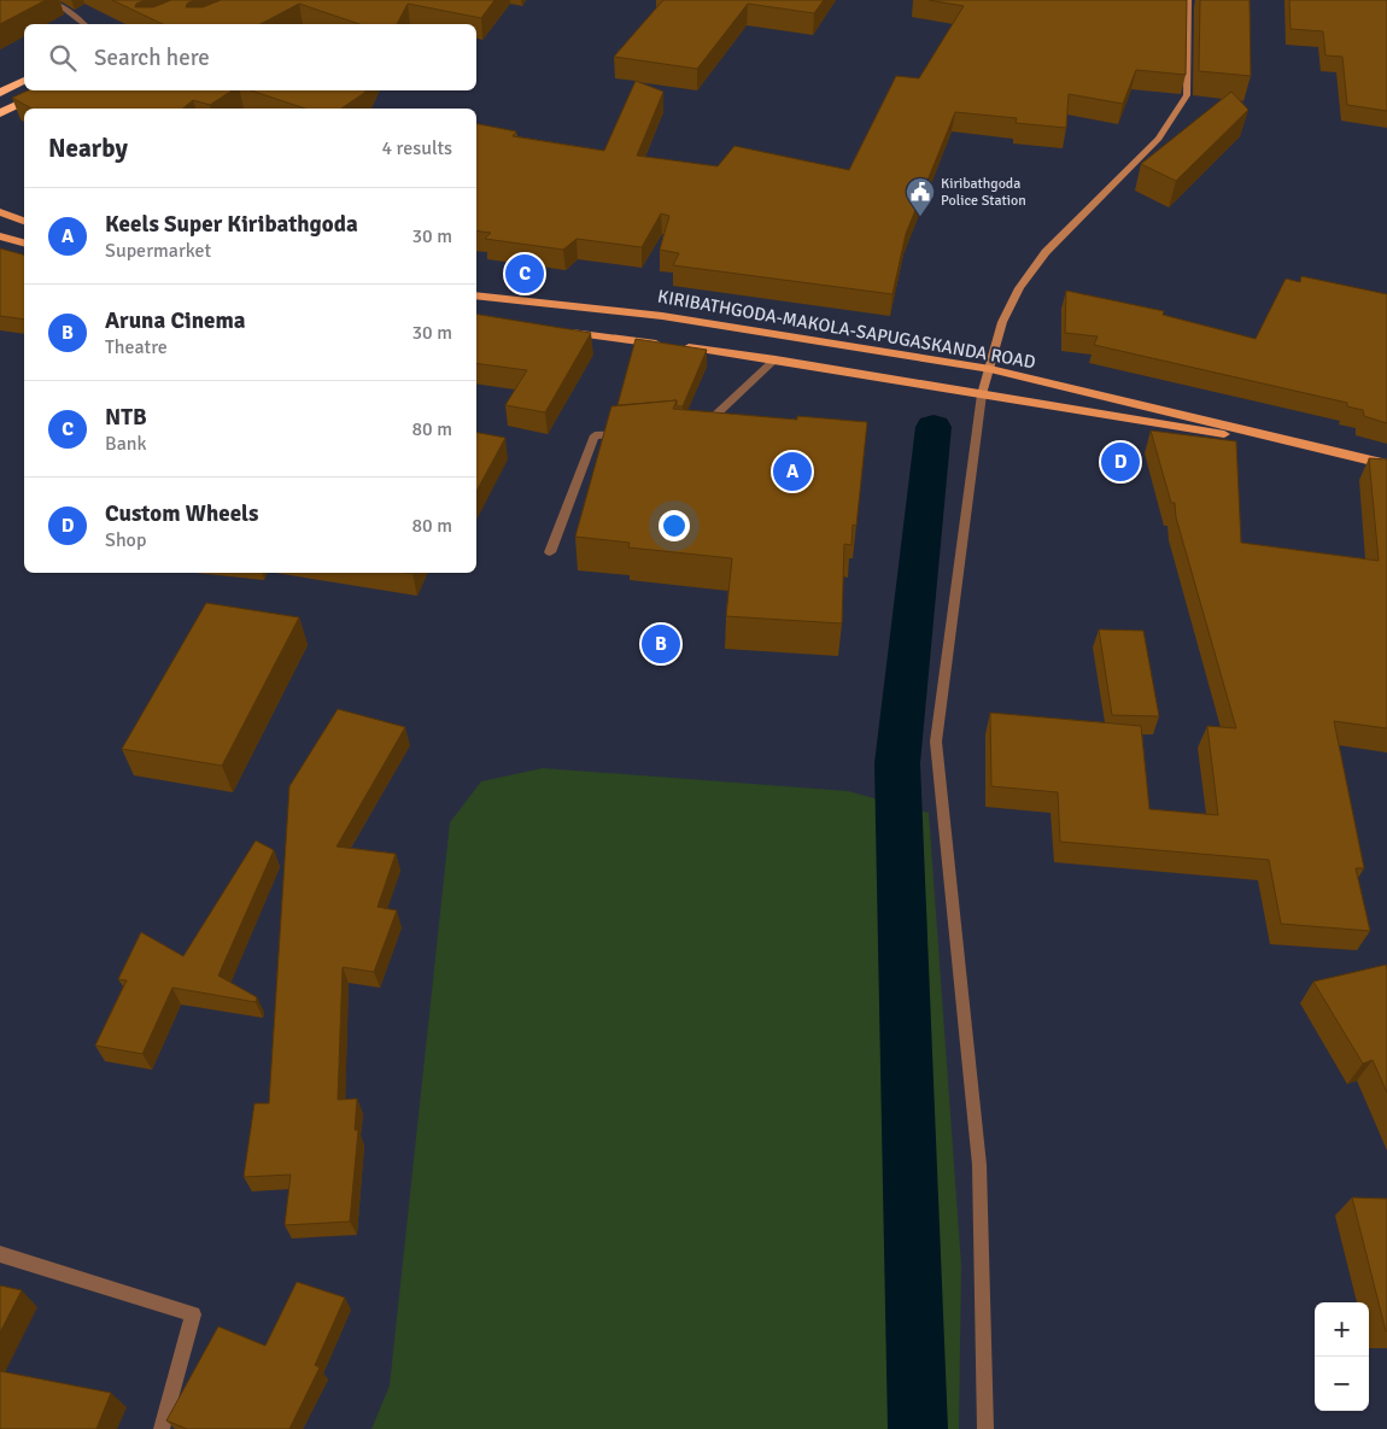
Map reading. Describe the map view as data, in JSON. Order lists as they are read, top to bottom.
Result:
{
  "streets": {
    "main road": ["KIRIBATHGODA-MAKOLA-SAPUGASKANDA ROAD"]
  },
  "places": {
    "public building": ["Kiribathgoda Police Station"]
  },
  "page": {
    "search": "Search here",
    "heading": ["Nearby", "4 results"],
    "list": [
      {
        "mark": "A",
        "name": "Keels Super Kiribathgoda",
        "note": "Supermarket",
        "value": "30 m"
      },
      {
        "mark": "B",
        "name": "Aruna Cinema",
        "note": "Theatre",
        "value": "30 m"
      },
      {
        "mark": "C",
        "name": "NTB",
        "note": "Bank",
        "value": "80 m"
      },
      {
        "mark": "D",
        "name": "Custom Wheels",
        "note": "Shop",
        "value": "80 m"
      }
    ],
    "pins": [
      "C",
      "D",
      "A",
      "B"
    ],
    "map_buttons": ["+", "−"]
  }
}
